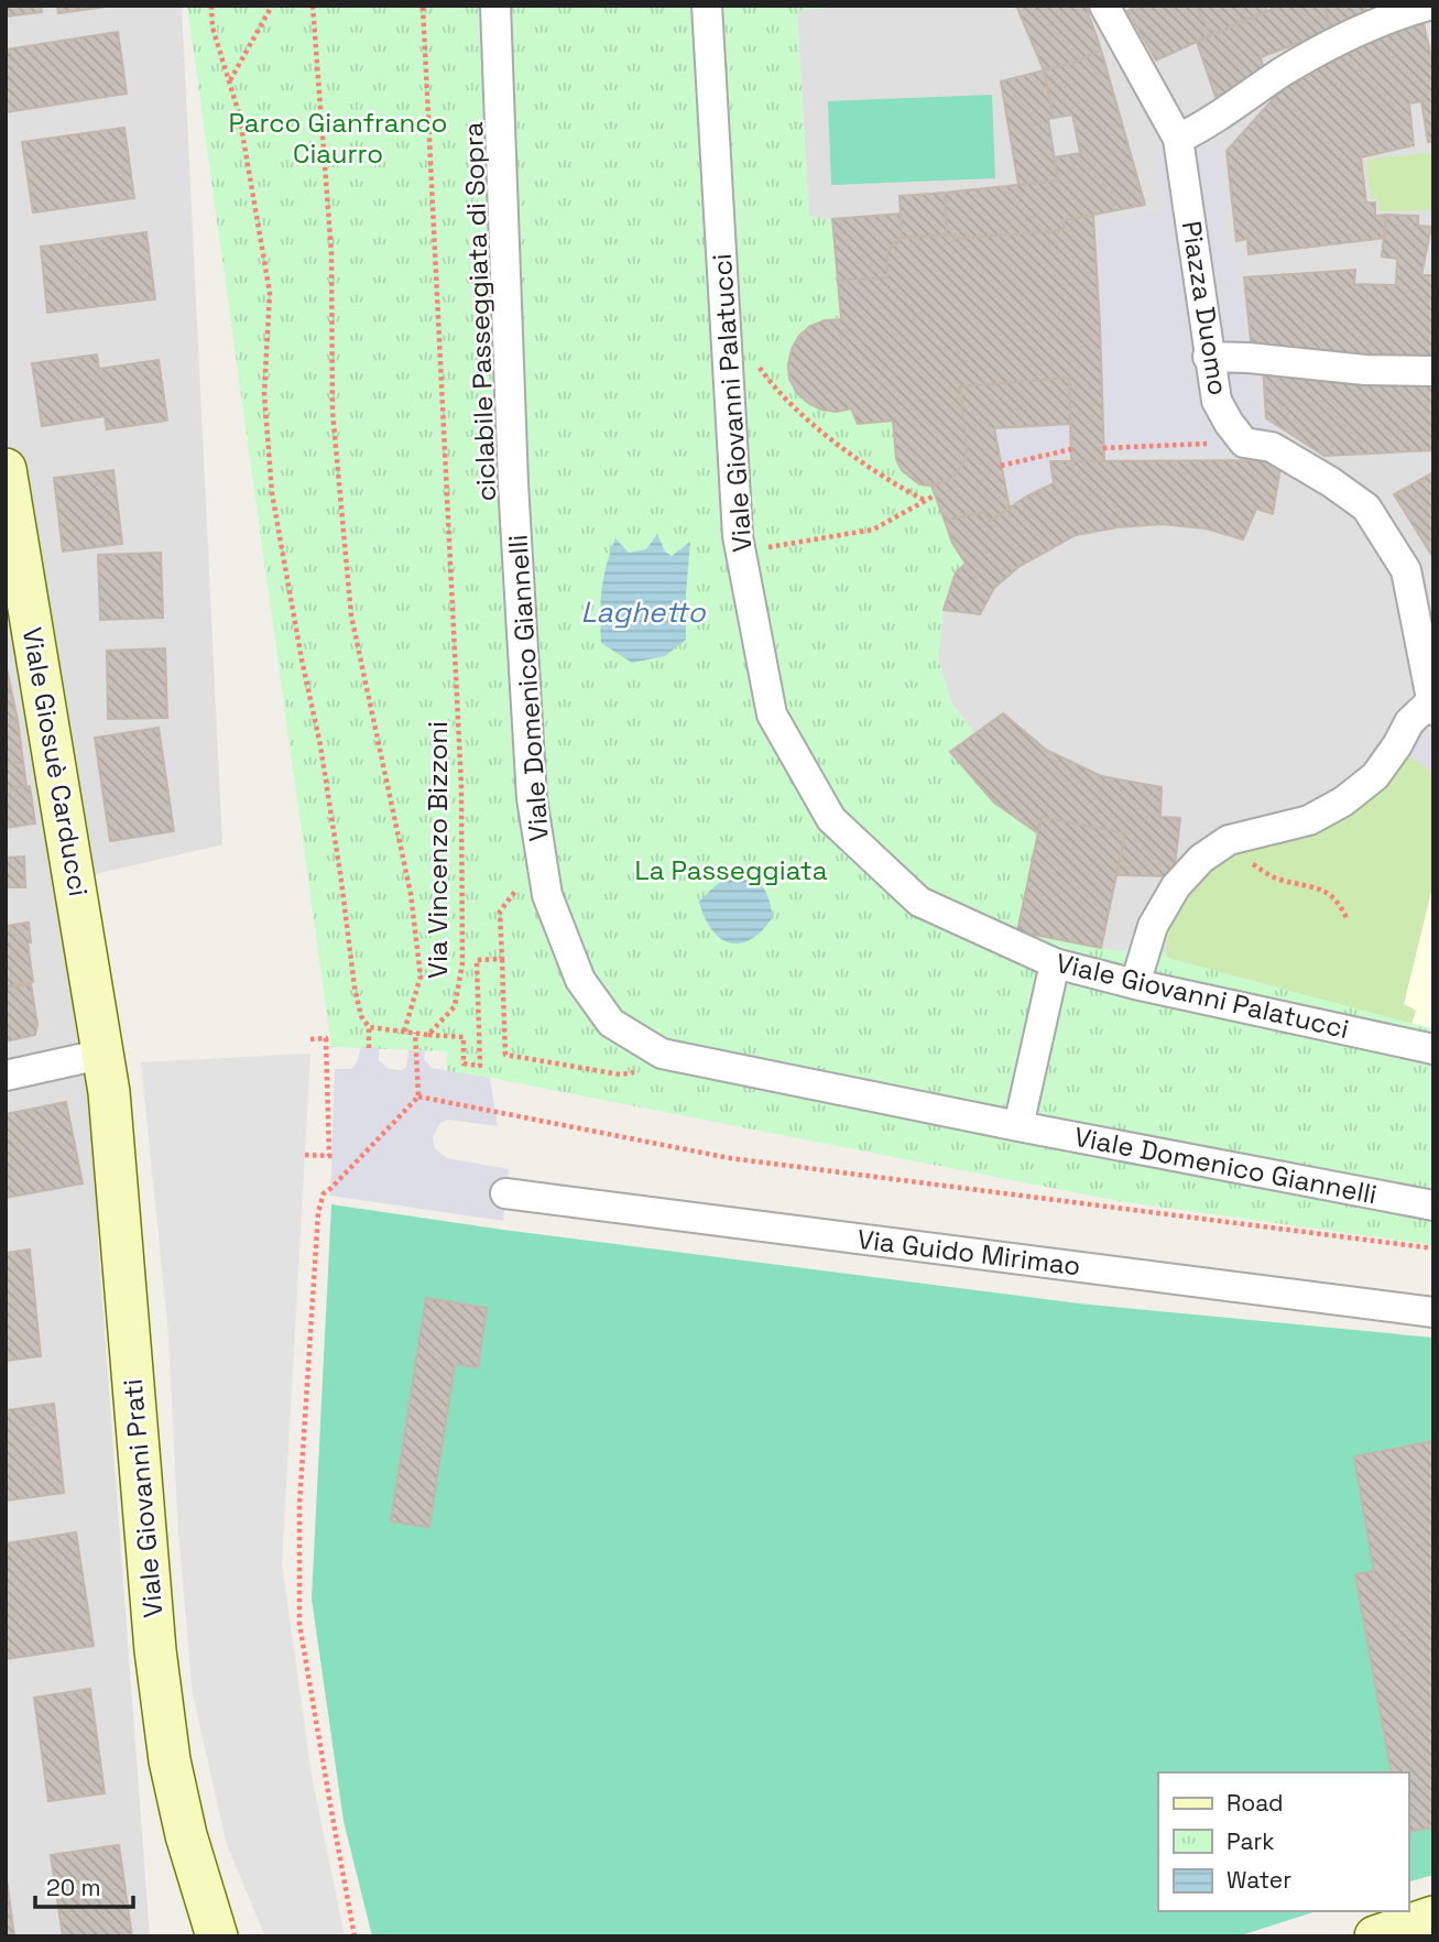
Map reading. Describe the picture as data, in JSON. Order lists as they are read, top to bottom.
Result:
{
  "streets": {
    "street": [
      "Piazza Duomo",
      "Viale Giovanni Palatucci",
      "Viale Domenico Giannelli",
      "Viale Giosuè Carducci",
      "Via Guido Mirimao",
      "Viale Giovanni Prati"
    ],
    "path": ["Via Vincenzo Bizzoni"]
  },
  "crossings": [
    ["Viale Giosuè Carducci", "Viale Giovanni Prati"]
  ],
  "water": ["Laghetto"],
  "parks": ["Parco Gianfranco Ciaurro", "La Passeggiata"],
  "legend": ["Road", "Park", "Water"],
  "scale_bar": "20 m"
}
